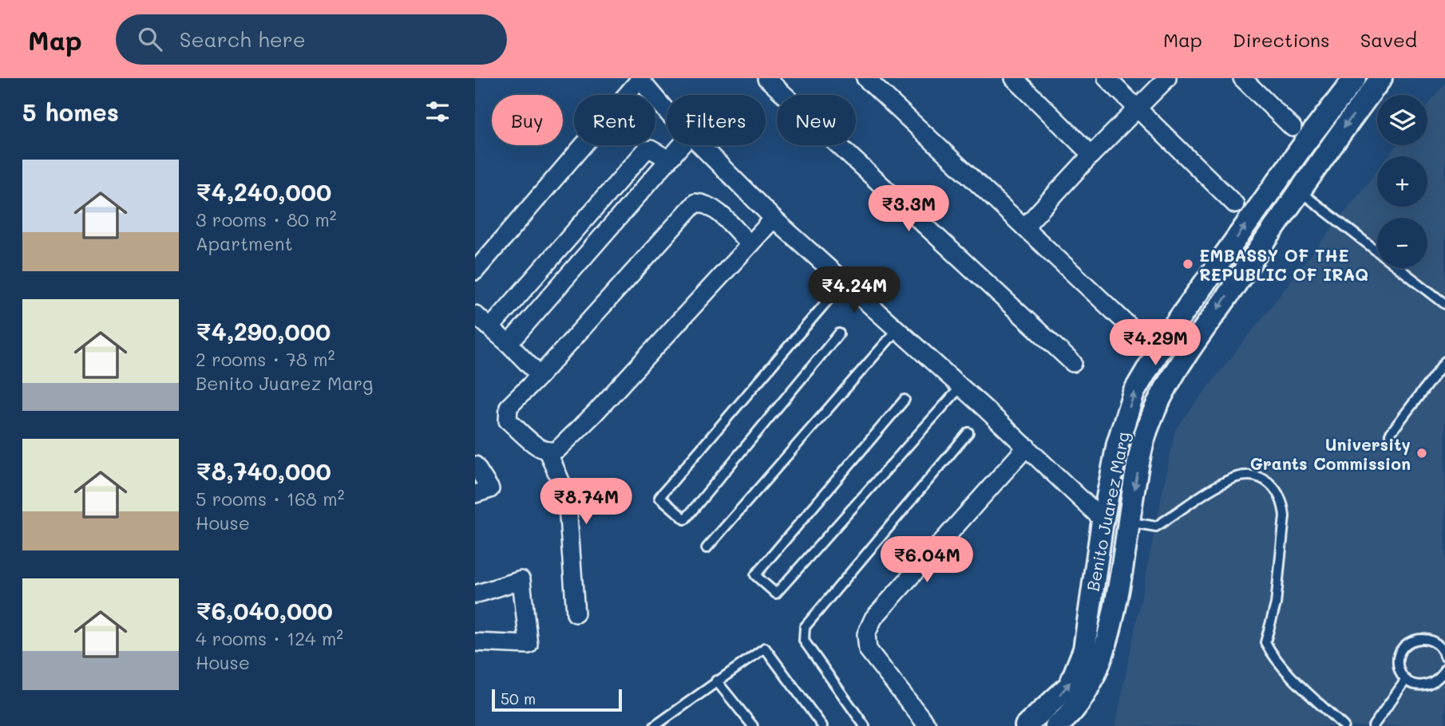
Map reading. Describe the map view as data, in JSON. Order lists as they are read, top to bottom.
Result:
{
  "streets": {
    "street": ["Benito Juarez Marg"]
  },
  "places": ["EMBASSY OF THE REPUBLIC OF IRAQ", "University Grants Commission"],
  "scale_bar": "50 m",
  "page": {
    "header": "Map",
    "search": "Search here",
    "nav": ["Map", "Directions", "Saved"],
    "heading": "5 homes",
    "map_buttons": ["+", "−"],
    "chip": [
      "Buy",
      "Rent",
      "Filters",
      "New"
    ],
    "list": [
      {
        "name": "₹4,240,000",
        "note": "3 rooms · 80 m² · Apartment"
      },
      {
        "name": "₹4,290,000",
        "note": "2 rooms · 78 m² · Benito Juarez Marg"
      },
      {
        "name": "₹8,740,000",
        "note": "5 rooms · 168 m² · House"
      },
      {
        "name": "₹6,040,000",
        "note": "4 rooms · 124 m² · House"
      }
    ],
    "price": [
      "₹3.3M",
      "₹4.24M",
      "₹4.29M",
      "₹8.74M",
      "₹6.04M"
    ],
    "scale": "50 m"
  }
}
